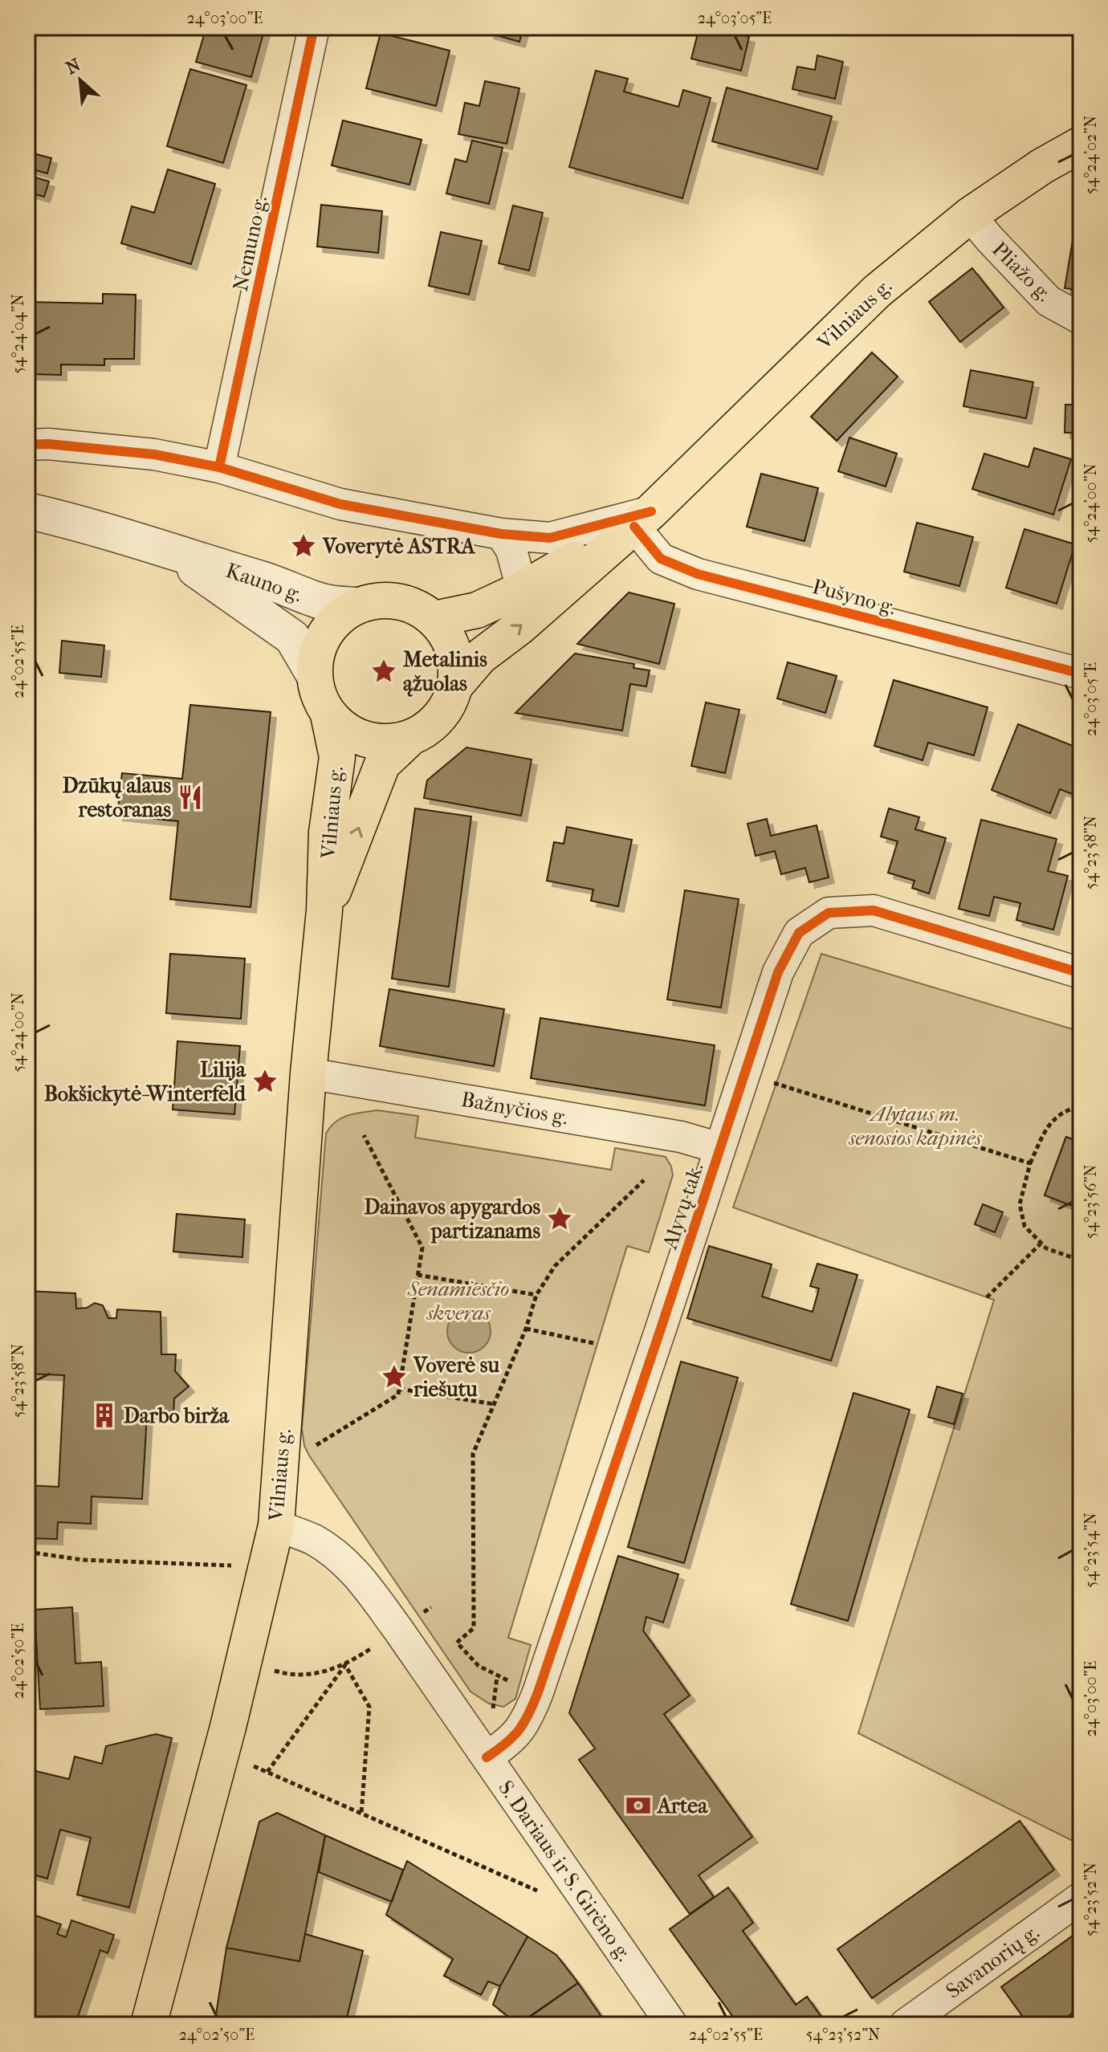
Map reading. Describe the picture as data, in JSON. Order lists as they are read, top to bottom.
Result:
{
  "streets": {
    "main road": ["Vilniaus g."],
    "street": [
      "Nemuno g.",
      "Pliažo g.",
      "Kauno g.",
      "Pušyno g.",
      "Bažnyčios g.",
      "Alyvų tak.",
      "S. Dariaus ir S. Girėno g.",
      "Savanorių g."
    ]
  },
  "crossings": [
    ["Pliažo g.", "Vilniaus g."],
    ["Vilniaus g.", "Kauno g."],
    ["Vilniaus g.", "Pušyno g."],
    ["Vilniaus g.", "Bažnyčios g."],
    ["Vilniaus g.", "S. Dariaus ir S. Girėno g."],
    ["Bažnyčios g.", "Alyvų tak."],
    ["Alyvų tak.", "S. Dariaus ir S. Girėno g."]
  ],
  "parks": ["Alytaus m. senosios kapinės", "Senamiesčio skveras"],
  "places": {
    "place": [
      "Voverytė ASTRA",
      "Metalinis ąžuolas",
      "Lilija Bokšickytė-Winterfeld",
      "Dainavos apygardos partizanams",
      "Voverė su riešutu"
    ],
    "restaurant": ["Dzūkų alaus restoranas"],
    "building": ["Darbo birža"],
    "bank": ["Artea"]
  },
  "north": "top left",
  "coordinates": [
    "24°03'00\"E",
    "24°03'05\"E",
    "54°24'02\"N",
    "54°24'04\"N",
    "54°24'00\"N",
    "24°02'55\"E",
    "54°23'58\"N",
    "54°23'56\"N",
    "54°23'54\"N",
    "24°02'50\"E",
    "54°23'52\"N"
  ]
}
